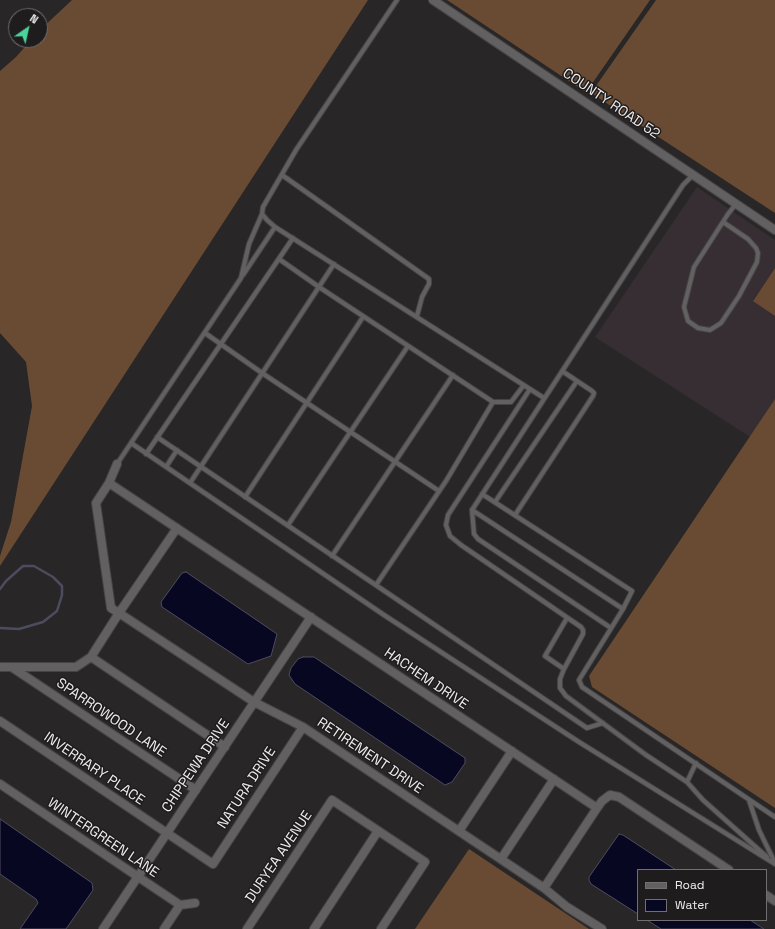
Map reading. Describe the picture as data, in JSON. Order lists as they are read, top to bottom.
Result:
{
  "streets": {
    "street": [
      "COUNTY ROAD 52",
      "HACHEM DRIVE",
      "SPARROWOOD LANE",
      "RETIREMENT DRIVE",
      "CHIPPEWA DRIVE",
      "INVERRARY PLACE",
      "NATURA DRIVE",
      "WINTERGREEN LANE",
      "DURYEA AVENUE"
    ]
  },
  "crossings": [
    ["HACHEM DRIVE", "CHIPPEWA DRIVE"],
    ["SPARROWOOD LANE", "CHIPPEWA DRIVE"],
    ["RETIREMENT DRIVE", "CHIPPEWA DRIVE"],
    ["RETIREMENT DRIVE", "NATURA DRIVE"],
    ["CHIPPEWA DRIVE", "INVERRARY PLACE"],
    ["CHIPPEWA DRIVE", "WINTERGREEN LANE"],
    ["INVERRARY PLACE", "NATURA DRIVE"]
  ],
  "legend": ["Road", "Water"],
  "north": "top right"
}
